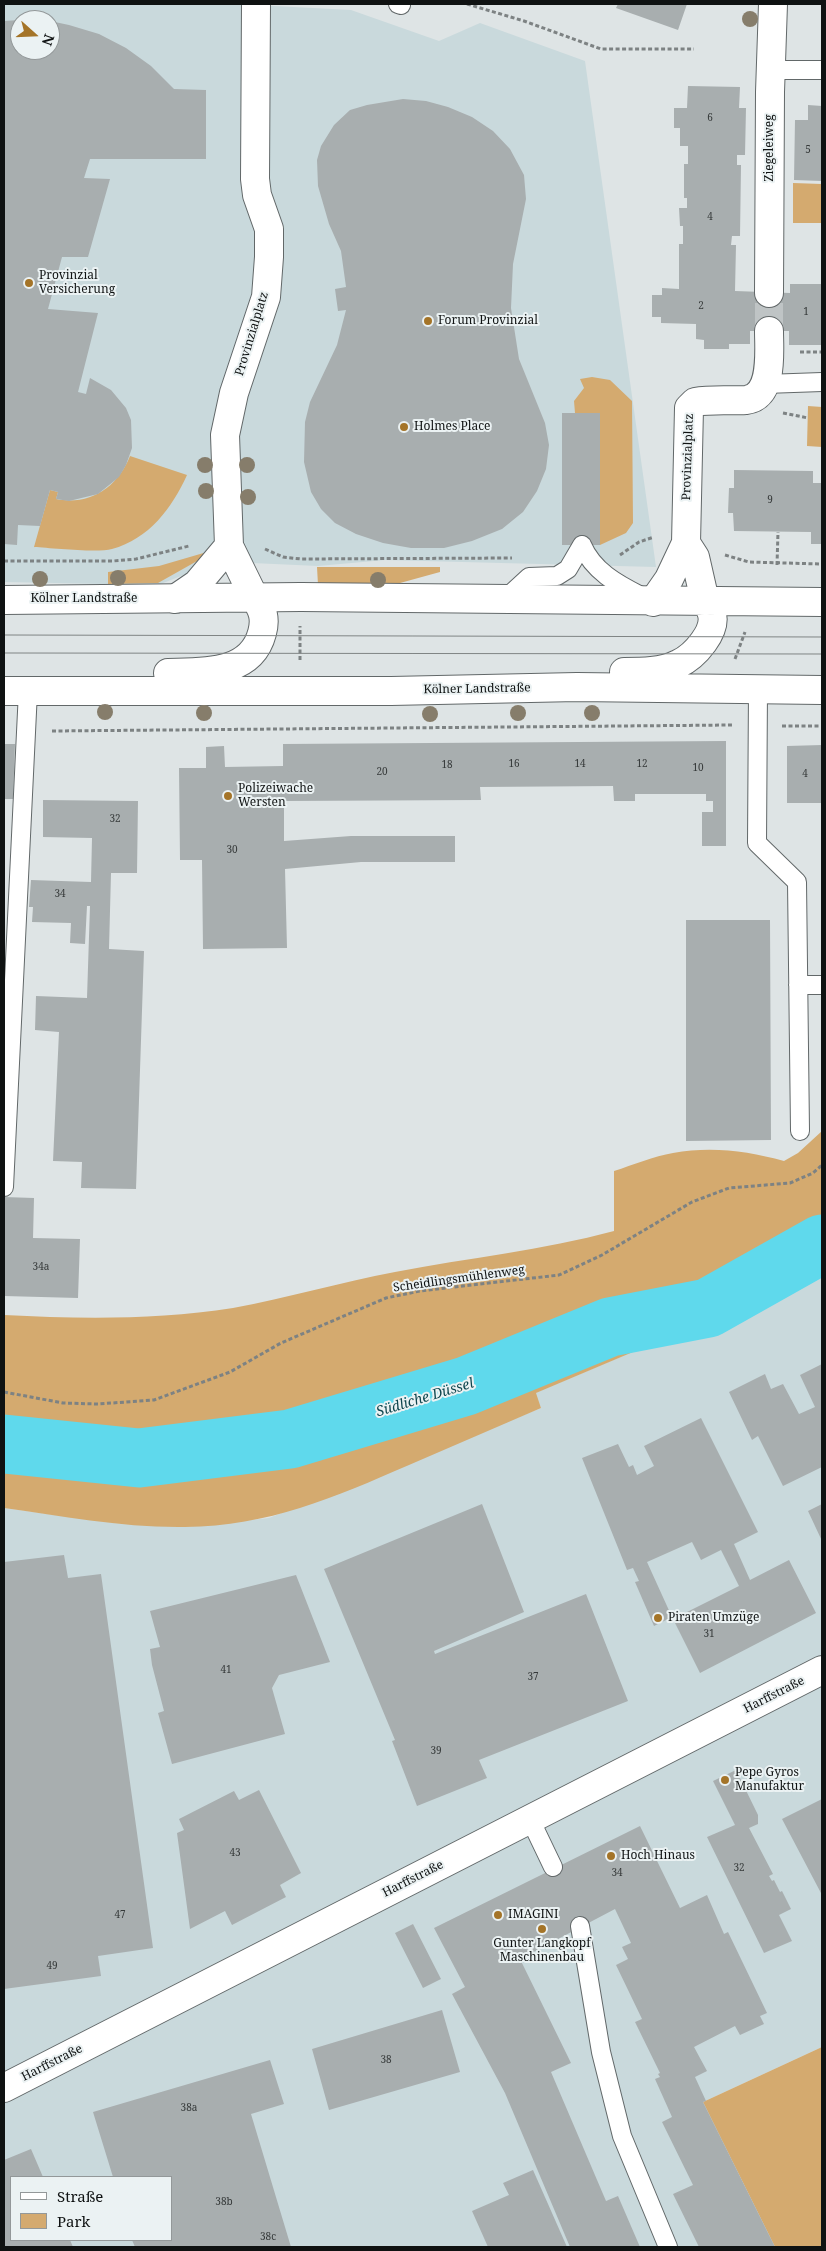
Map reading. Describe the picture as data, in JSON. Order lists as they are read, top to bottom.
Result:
{
  "streets": {
    "street": [
      "Ziegeleiweg",
      "Provinzialplatz",
      "Kölner Landstraße",
      "Harffstraße"
    ],
    "path": ["Scheidlingsmühlenweg"]
  },
  "crossings": [
    ["Provinzialplatz", "Kölner Landstraße"]
  ],
  "water": ["Südliche Düssel"],
  "places": [
    "Provinzial Versicherung",
    "Forum Provinzial",
    "Holmes Place",
    "Polizeiwache Wersten",
    "Piraten Umzüge",
    "Pepe Gyros Manufaktur",
    "Hoch Hinaus",
    "IMAGINI",
    "Gunter Langkopf Maschinenbau"
  ],
  "house_numbers": [
    "6",
    "5",
    "4",
    "2",
    "1",
    "9",
    "16",
    "14",
    "12",
    "18",
    "10",
    "20",
    "4",
    "32",
    "30",
    "34",
    "34a",
    "31",
    "41",
    "37",
    "39",
    "43",
    "32",
    "34",
    "47",
    "49",
    "38",
    "38a",
    "38b",
    "38c"
  ],
  "legend": ["Straße", "Park"],
  "north": "right"
}
